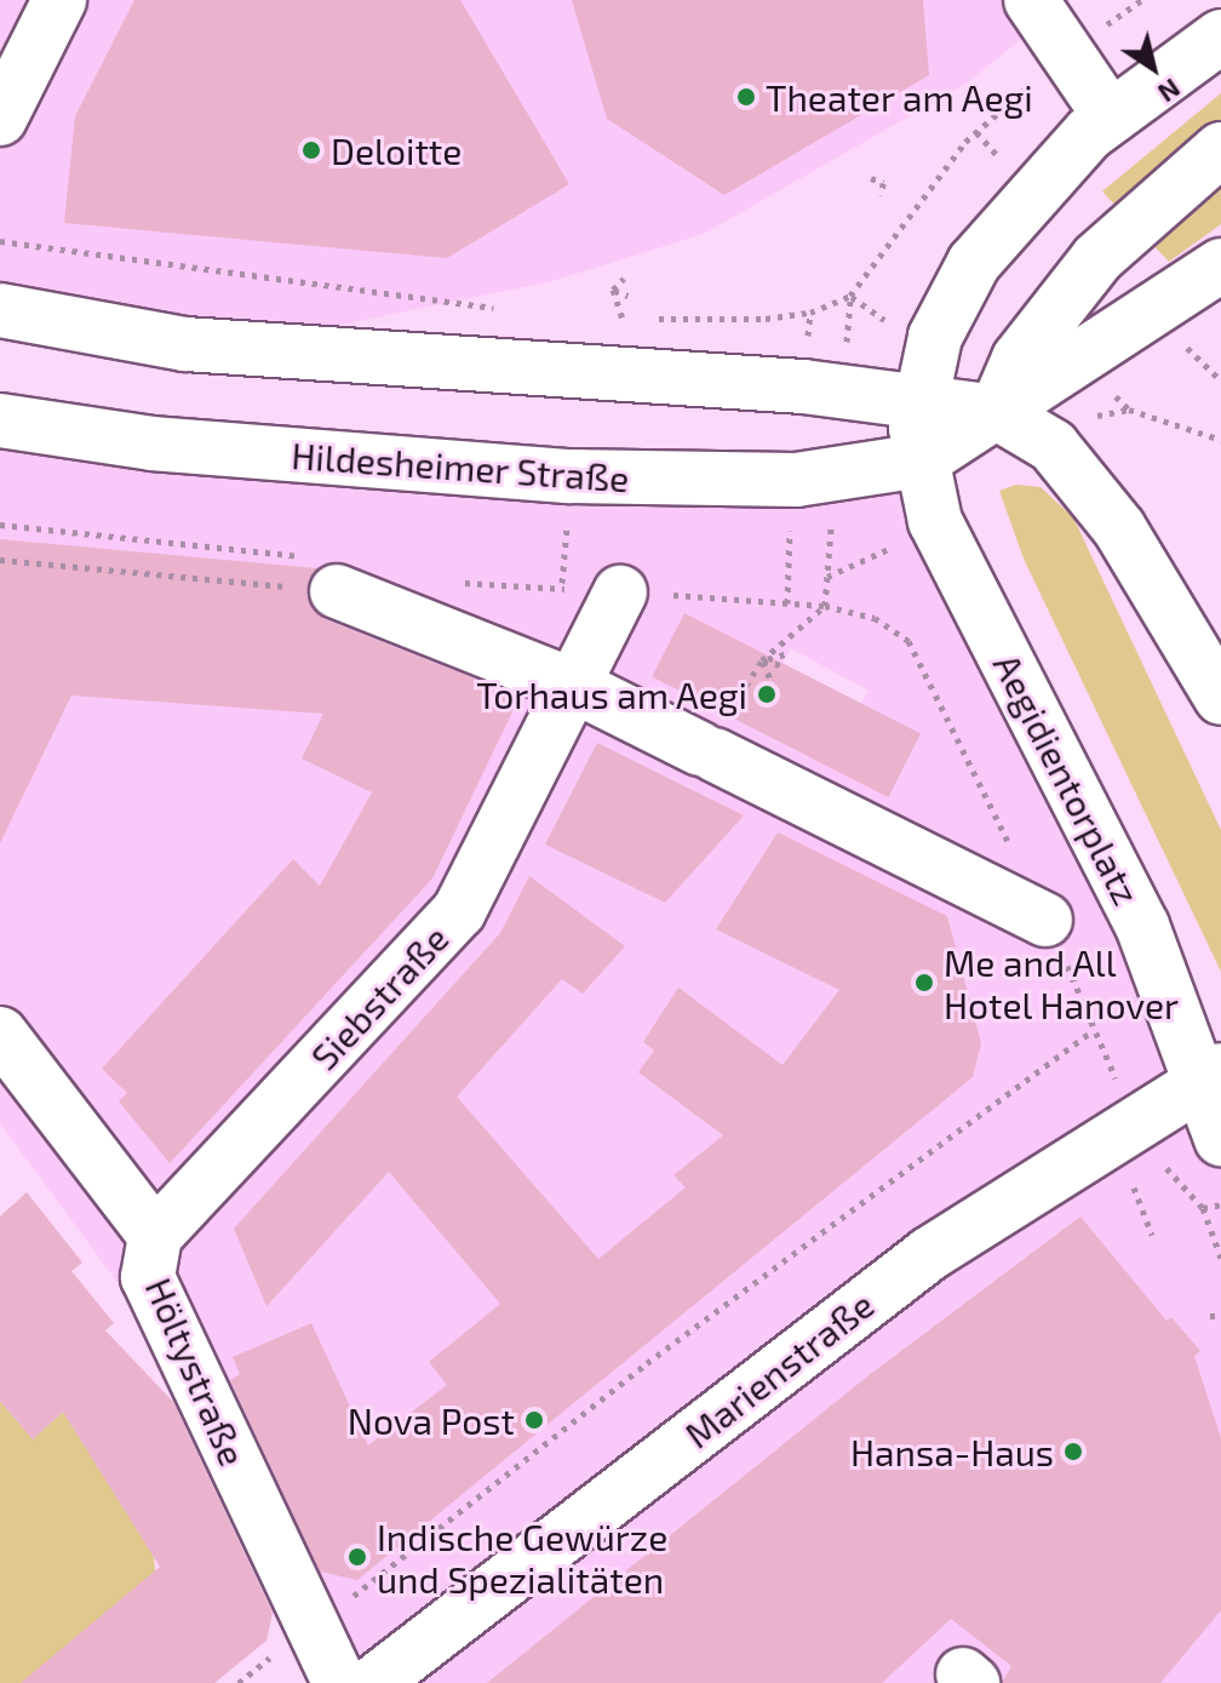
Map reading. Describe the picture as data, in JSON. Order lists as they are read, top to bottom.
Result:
{
  "streets": {
    "main road": [
      "Hildesheimer Straße",
      "Aegidientorplatz",
      "Siebstraße",
      "Marienstraße",
      "Höltystraße"
    ]
  },
  "crossings": [
    ["Hildesheimer Straße", "Aegidientorplatz"],
    ["Aegidientorplatz", "Marienstraße"],
    ["Siebstraße", "Höltystraße"]
  ],
  "places": [
    "Theater am Aegi",
    "Deloitte",
    "Torhaus am Aegi",
    "Me and All Hotel Hanover",
    "Nova Post",
    "Hansa-Haus",
    "Indische Gewürze und Spezialitäten"
  ],
  "north": "bottom right"
}
